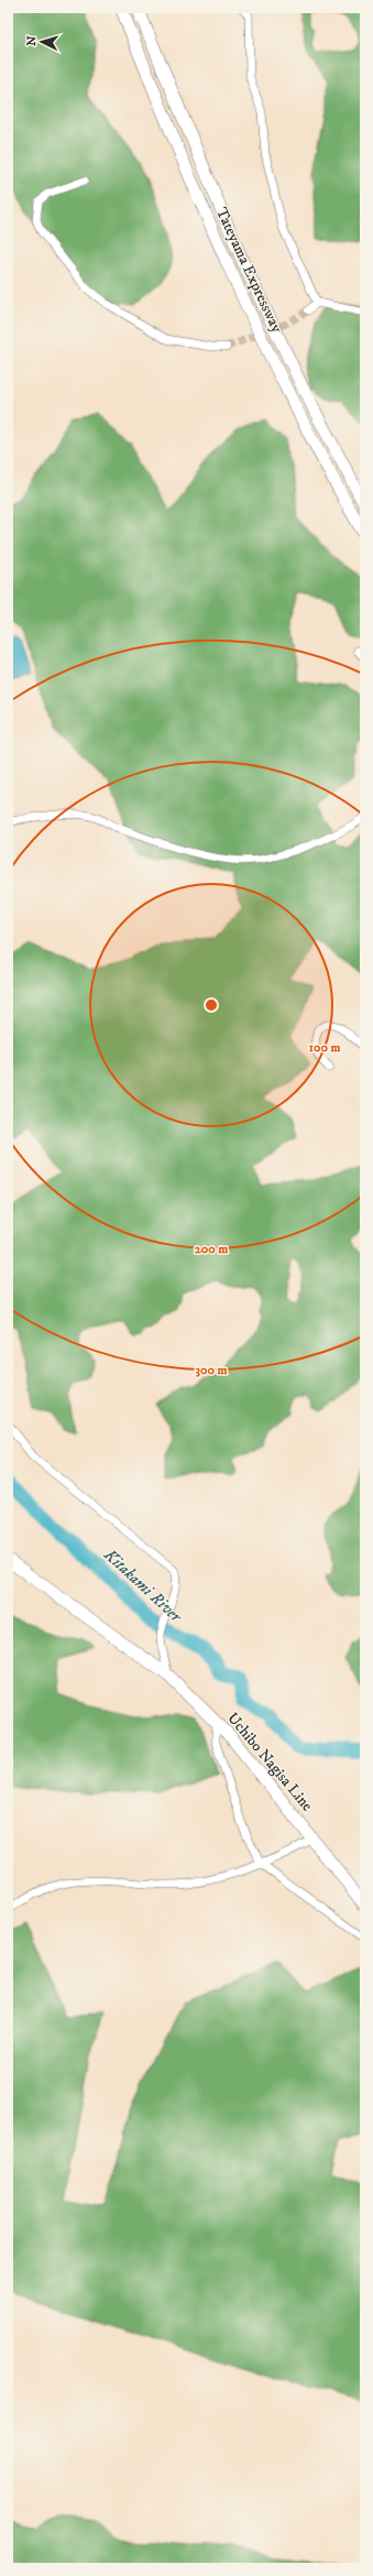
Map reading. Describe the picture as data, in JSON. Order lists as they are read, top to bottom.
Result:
{
  "streets": {
    "highway": ["Tateyama Expressway", "Uchibo Nagisa Line"]
  },
  "water": ["Kitakami River"],
  "north": "left",
  "rings": ["100 m", "200 m", "300 m"]
}
